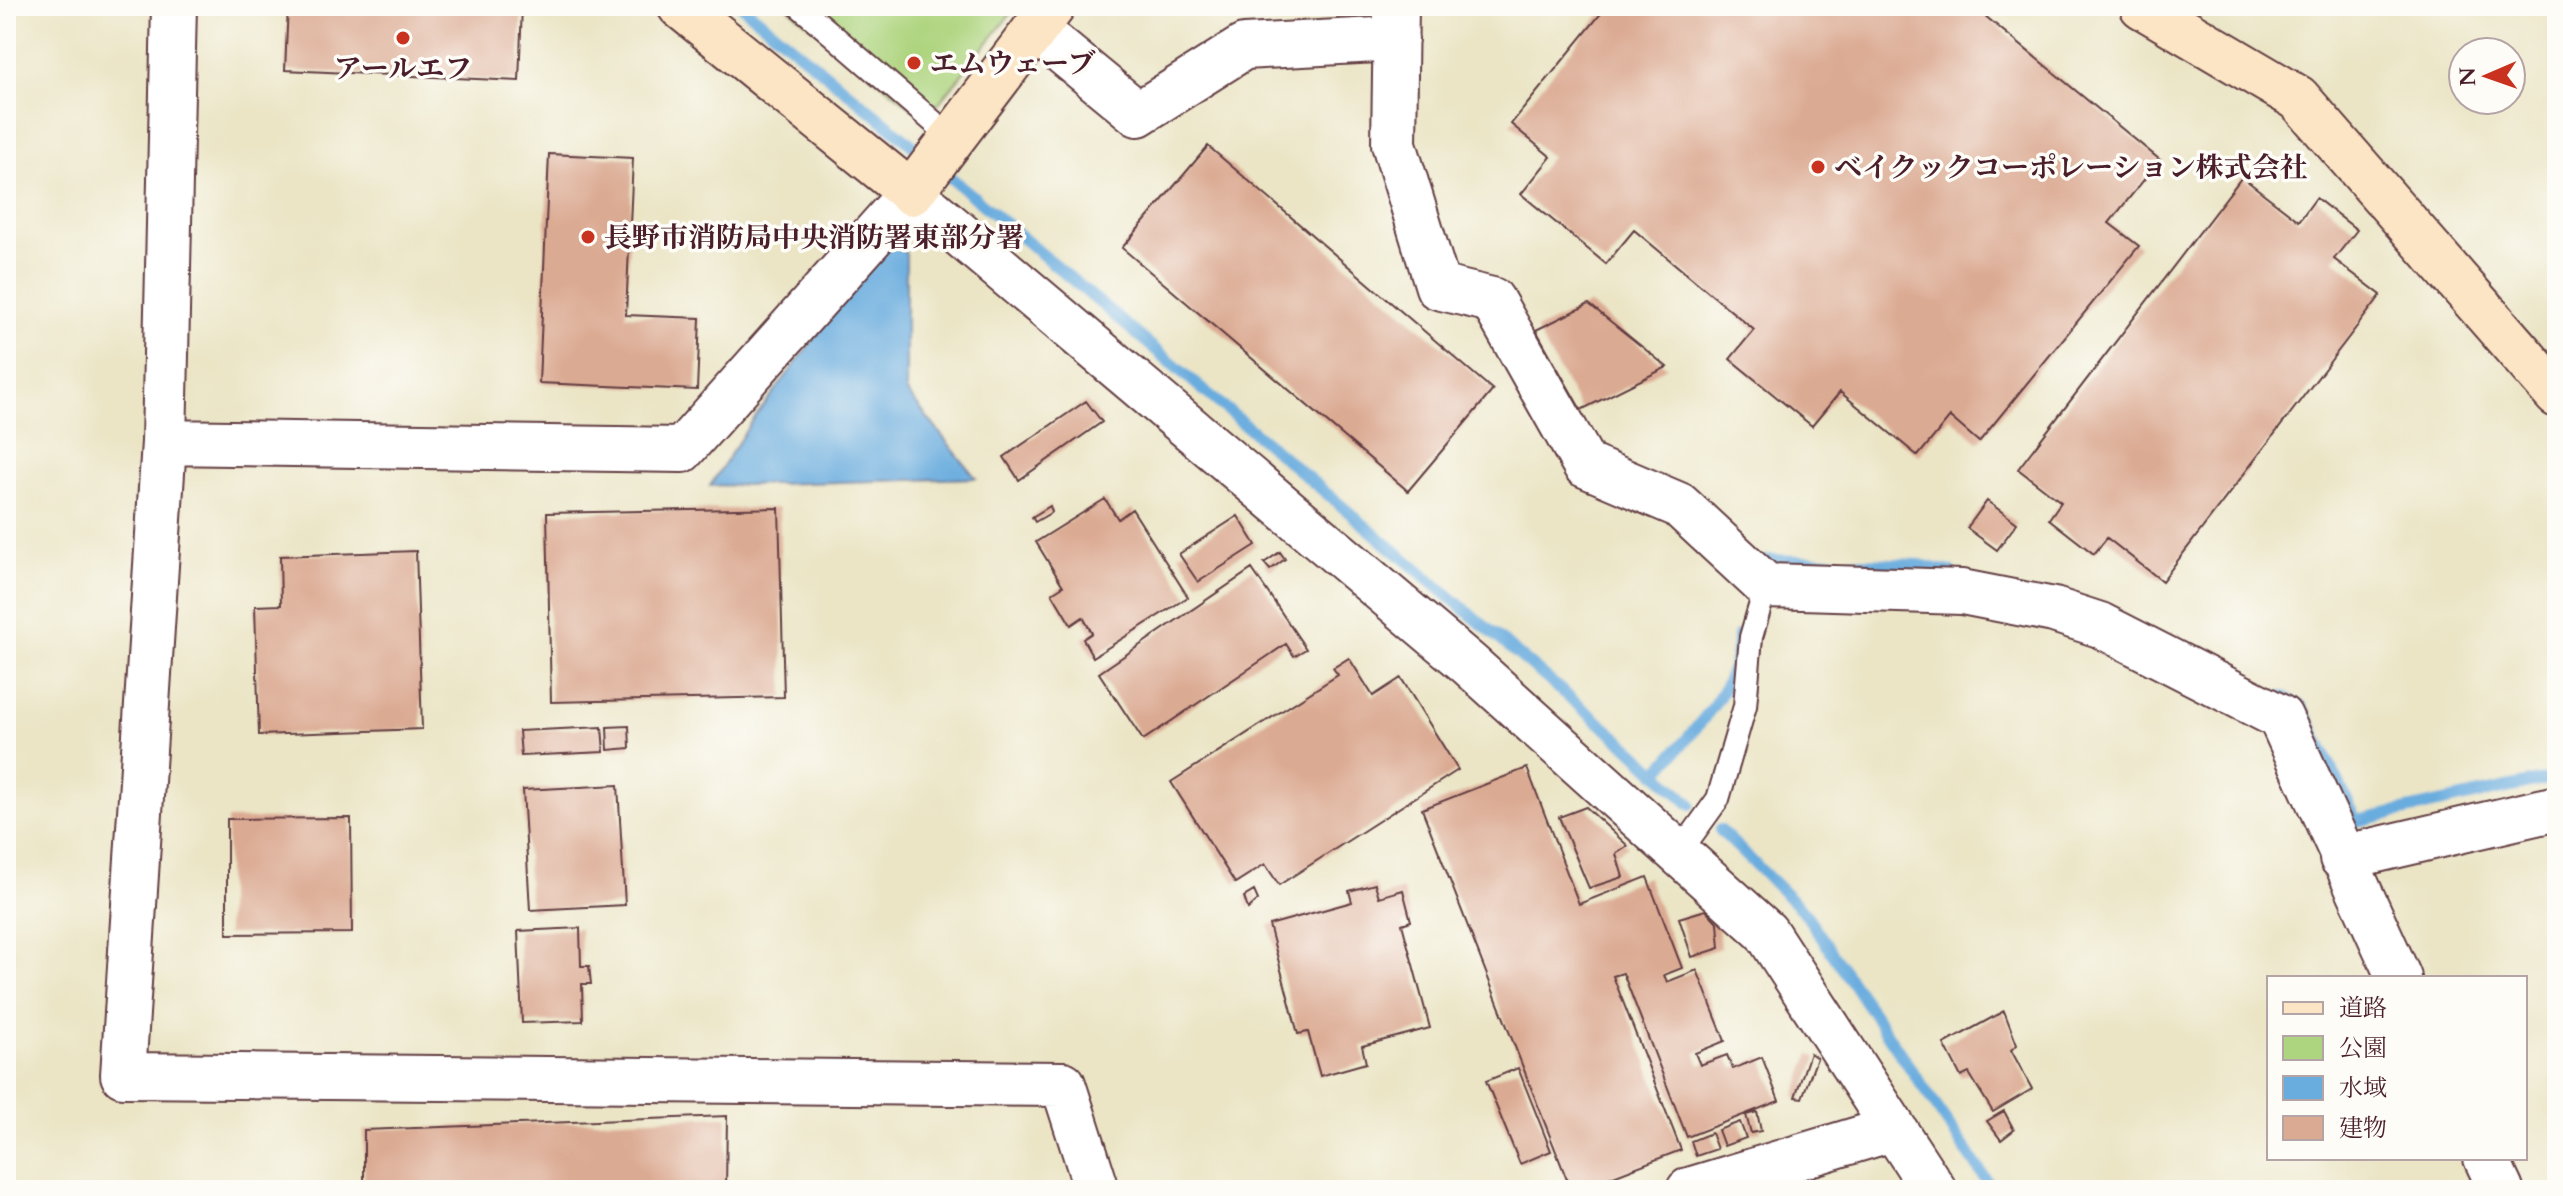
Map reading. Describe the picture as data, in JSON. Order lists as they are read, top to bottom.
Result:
{
  "places": [
    "アールエフ",
    "エムウェーブ",
    "ベイクックコーポレーション株式会社",
    "長野市消防局中央消防署東部分署"
  ],
  "legend": [
    "道路",
    "公園",
    "水域",
    "建物"
  ],
  "north": "left"
}
